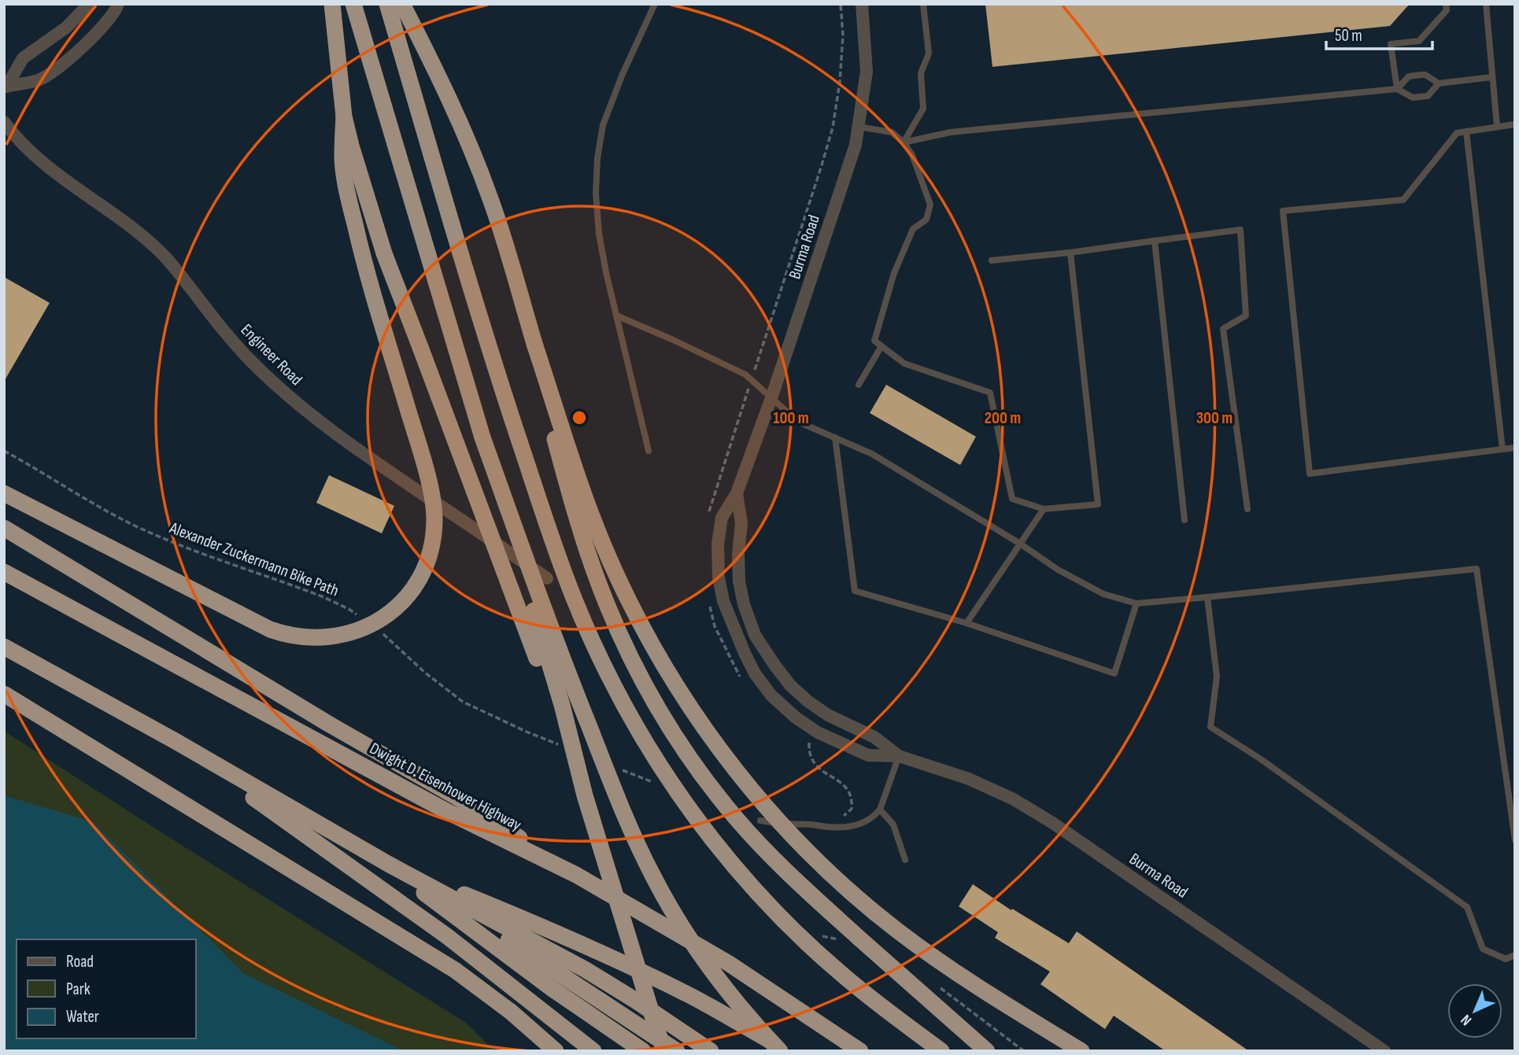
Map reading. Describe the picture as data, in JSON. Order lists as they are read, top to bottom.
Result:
{
  "streets": {
    "highway": ["Dwight D. Eisenhower Highway"],
    "street": ["Burma Road", "Engineer Road"],
    "path": ["Alexander Zuckermann Bike Path"]
  },
  "legend": ["Road", "Park", "Water"],
  "scale_bar": "50 m",
  "north": "bottom left",
  "rings": ["100 m", "200 m", "300 m"]
}
